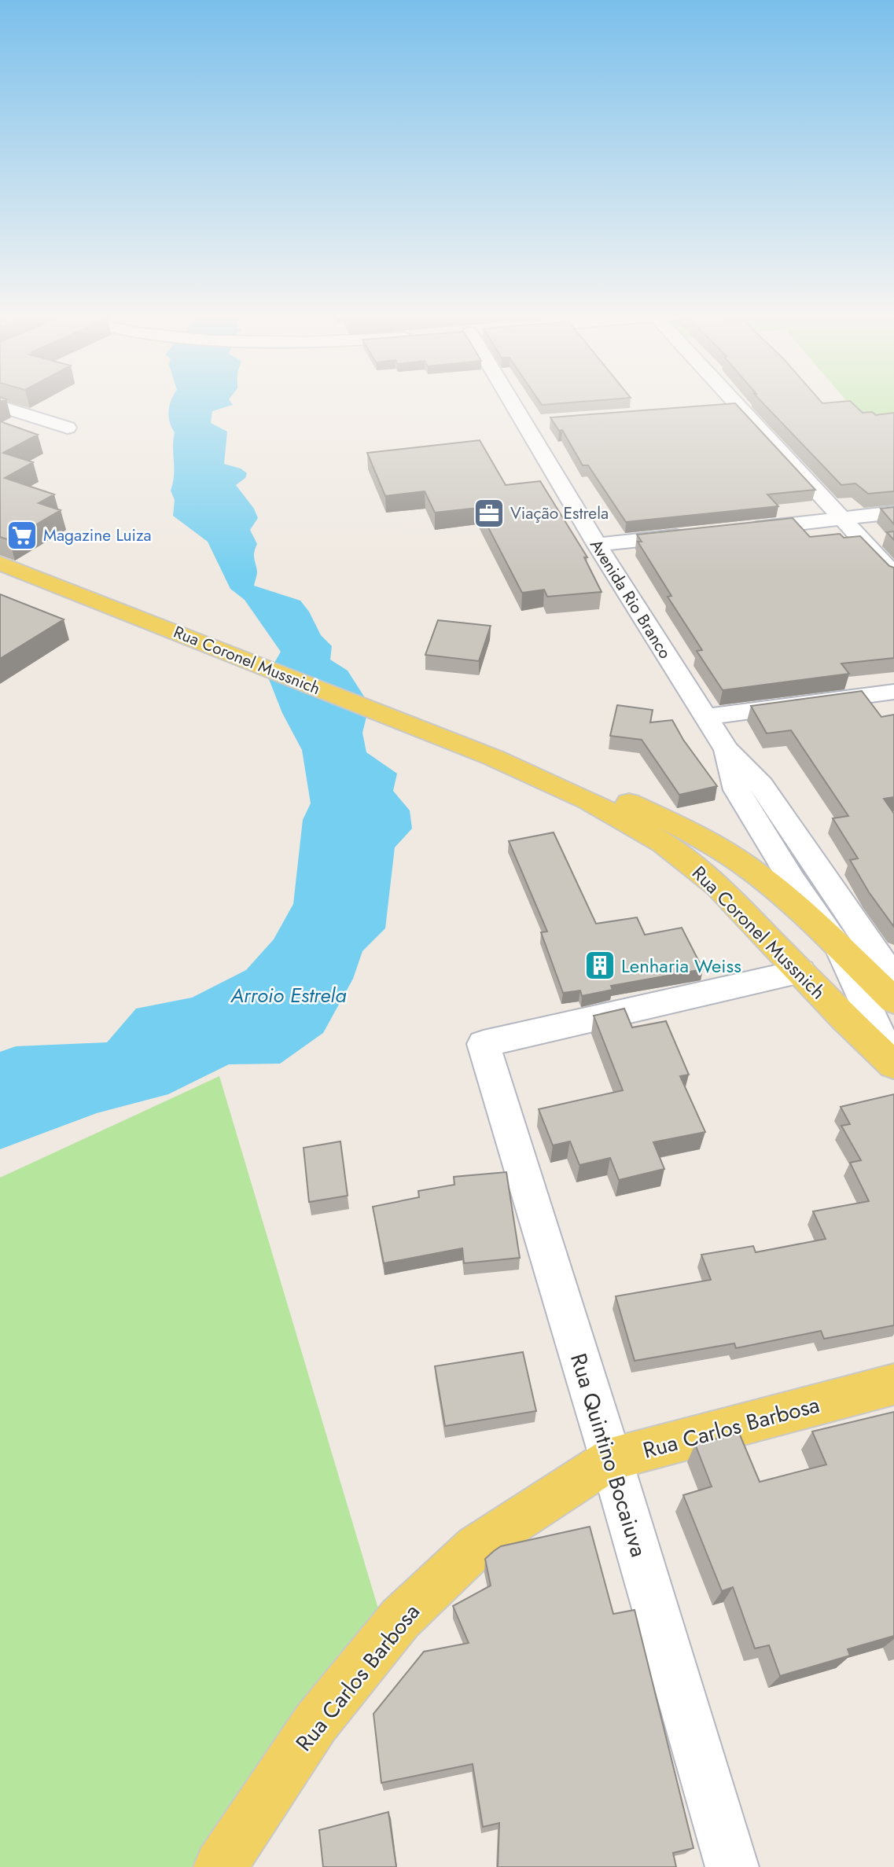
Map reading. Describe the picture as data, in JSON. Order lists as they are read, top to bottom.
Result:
{
  "streets": {
    "main road": ["Rua Coronel Mussnich", "Rua Carlos Barbosa"],
    "street": ["Avenida Rio Branco", "Rua Quintino Bocaiuva"]
  },
  "crossings": [
    ["Avenida Rio Branco", "Rua Coronel Mussnich"],
    ["Rua Coronel Mussnich", "Rua Quintino Bocaiuva"],
    ["Rua Carlos Barbosa", "Rua Quintino Bocaiuva"]
  ],
  "water": ["Arroio Estrela"],
  "places": {
    "office": ["Viação Estrela"],
    "supermarket": ["Magazine Luiza"],
    "building": ["Lenharia Weiss"]
  }
}
